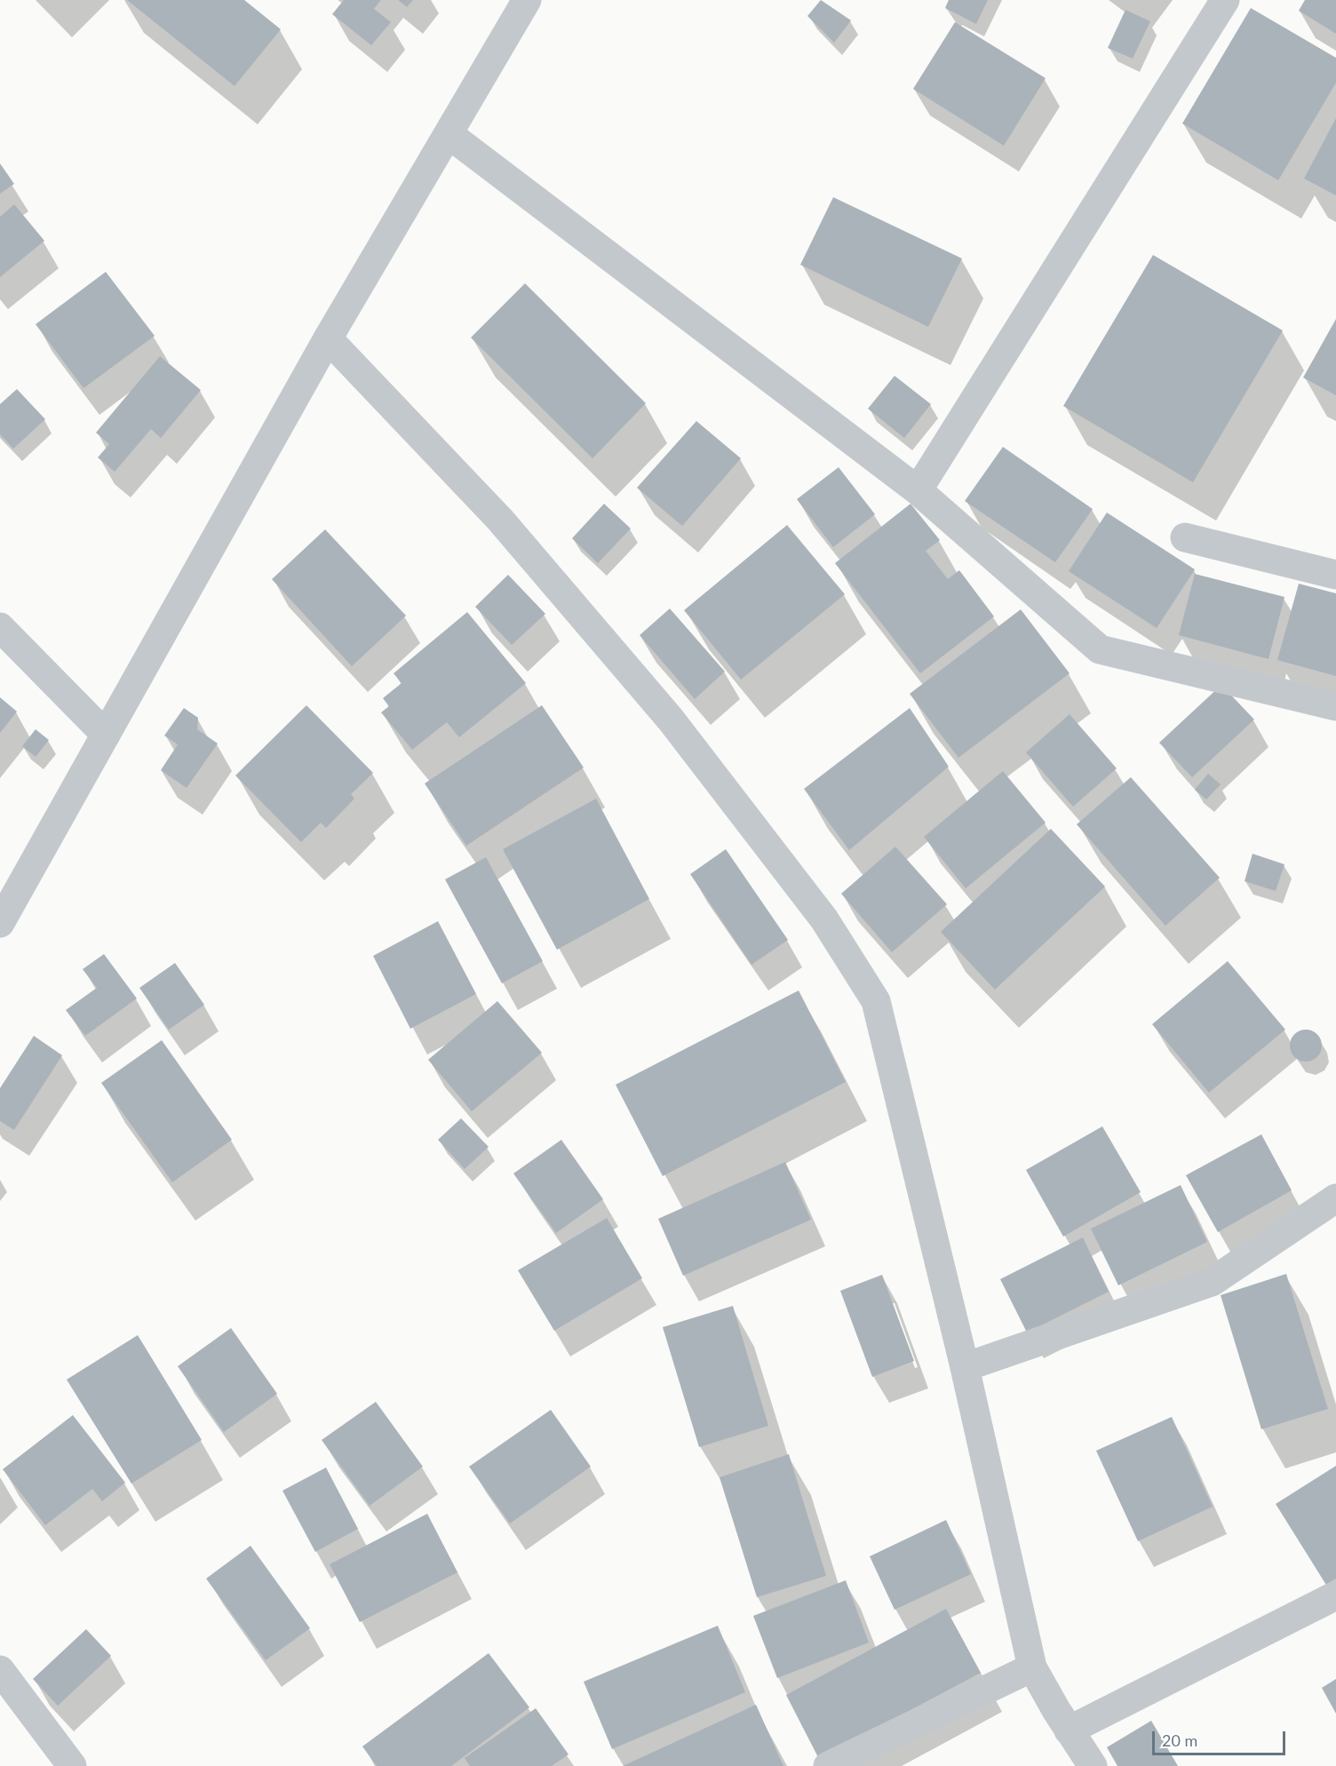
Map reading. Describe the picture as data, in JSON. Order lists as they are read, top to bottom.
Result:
{
  "scale_bar": "20 m"
}
